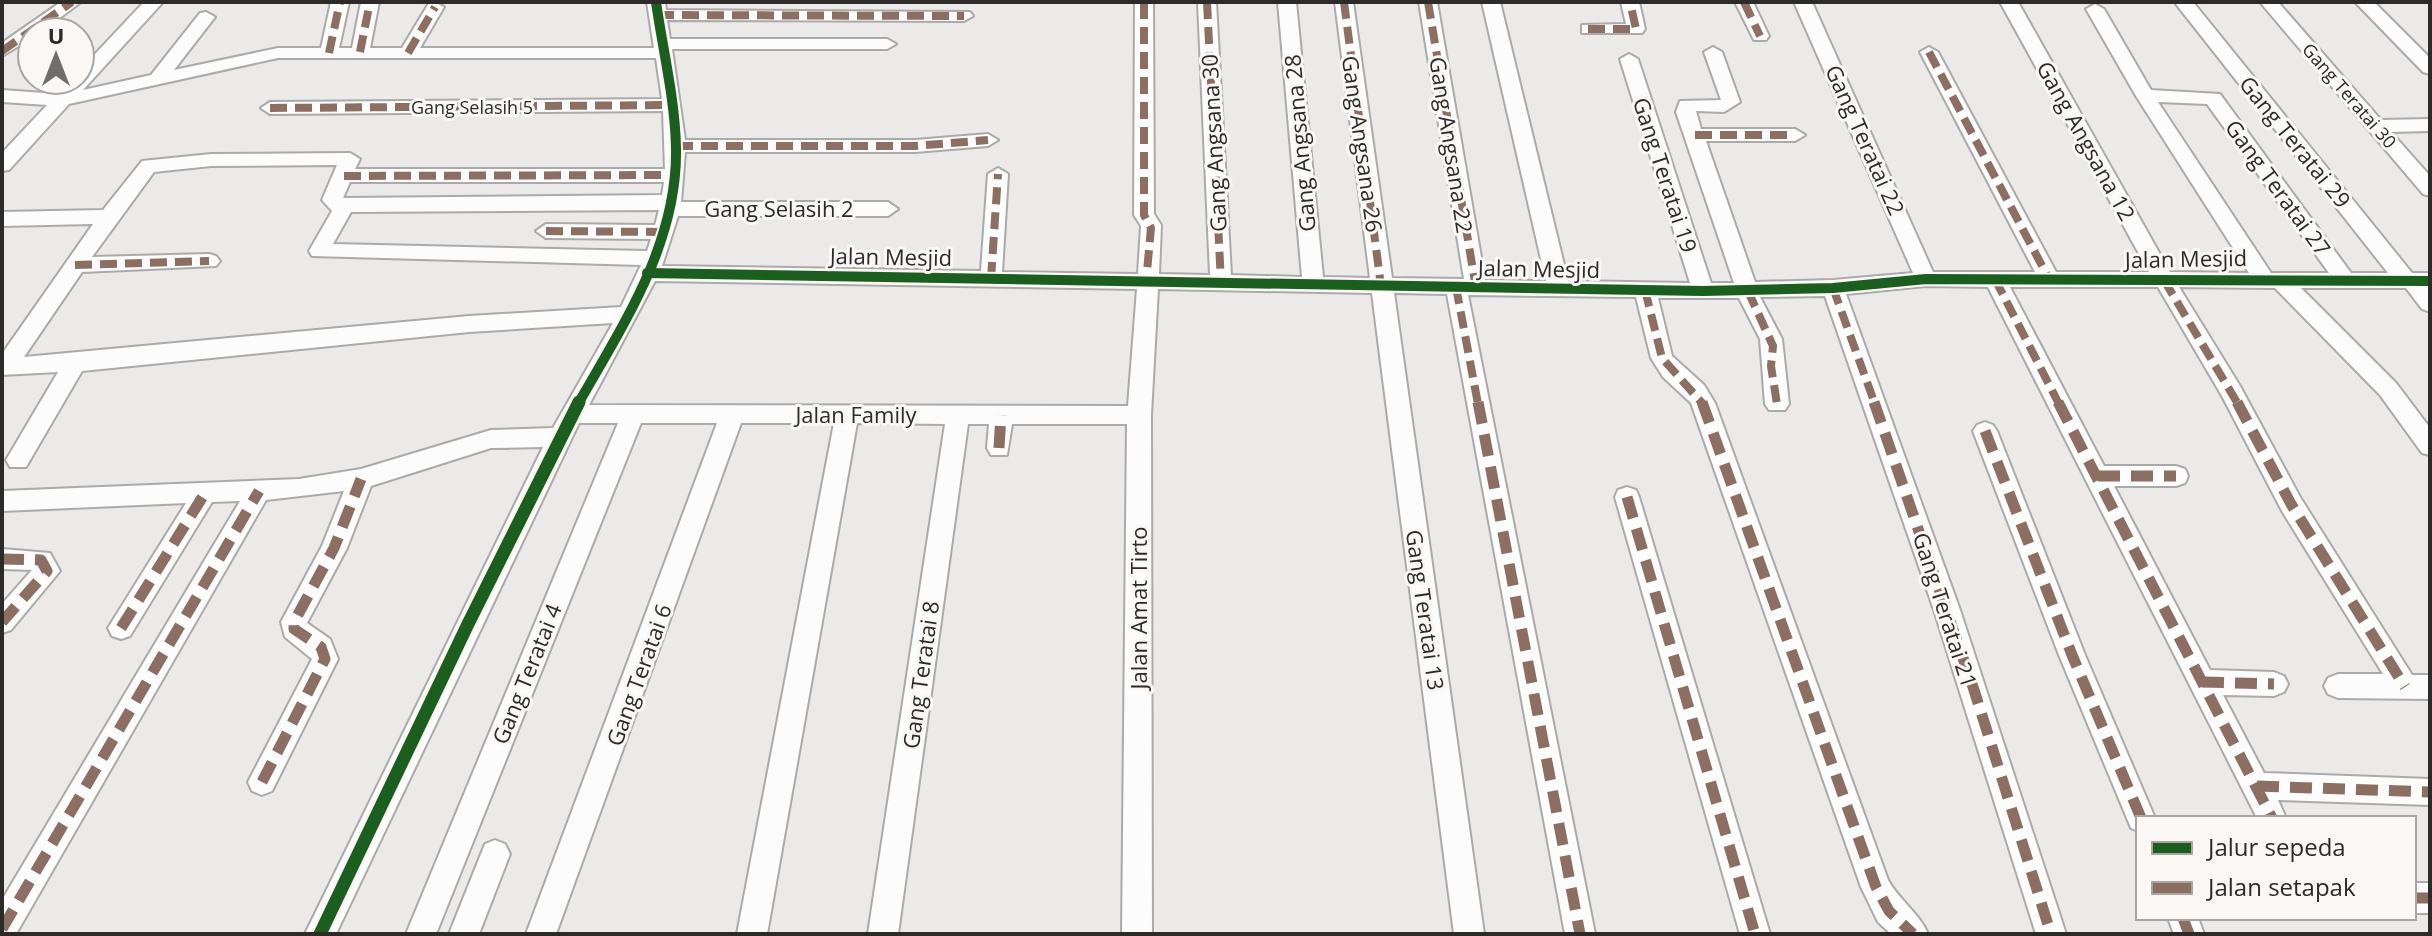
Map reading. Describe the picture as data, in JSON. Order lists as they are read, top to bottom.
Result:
{
  "streets": {
    "street": [
      "Gang Teratai 30",
      "Gang Selasih 5",
      "Gang Teratai 22",
      "Gang Angsana 12",
      "Gang Teratai 29",
      "Gang Angsana 30",
      "Gang Angsana 28",
      "Gang Angsana 26",
      "Gang Angsana 22",
      "Gang Teratai 19",
      "Gang Teratai 27",
      "Gang Selasih 2",
      "Jalan Mesjid",
      "Jalan Family",
      "Jalan Amat Tirto",
      "Gang Teratai 13",
      "Gang Teratai 21",
      "Gang Teratai 4",
      "Gang Teratai 6",
      "Gang Teratai 8"
    ]
  },
  "crossings": [
    ["Gang Teratai 22", "Jalan Mesjid"],
    ["Gang Angsana 12", "Jalan Mesjid"],
    ["Gang Teratai 29", "Jalan Mesjid"],
    ["Gang Angsana 30", "Jalan Mesjid"],
    ["Gang Angsana 28", "Jalan Mesjid"],
    ["Gang Angsana 26", "Jalan Mesjid"],
    ["Gang Angsana 26", "Gang Teratai 13"],
    ["Gang Angsana 22", "Jalan Mesjid"],
    ["Gang Teratai 19", "Jalan Mesjid"],
    ["Gang Teratai 27", "Jalan Mesjid"],
    ["Jalan Mesjid", "Jalan Amat Tirto"],
    ["Jalan Mesjid", "Gang Teratai 13"],
    ["Jalan Mesjid", "Gang Teratai 21"],
    ["Jalan Family", "Jalan Amat Tirto"],
    ["Jalan Family", "Gang Teratai 4"],
    ["Jalan Family", "Gang Teratai 6"],
    ["Jalan Family", "Gang Teratai 8"]
  ],
  "legend": ["Jalur sepeda", "Jalan setapak"],
  "north": "top"
}
